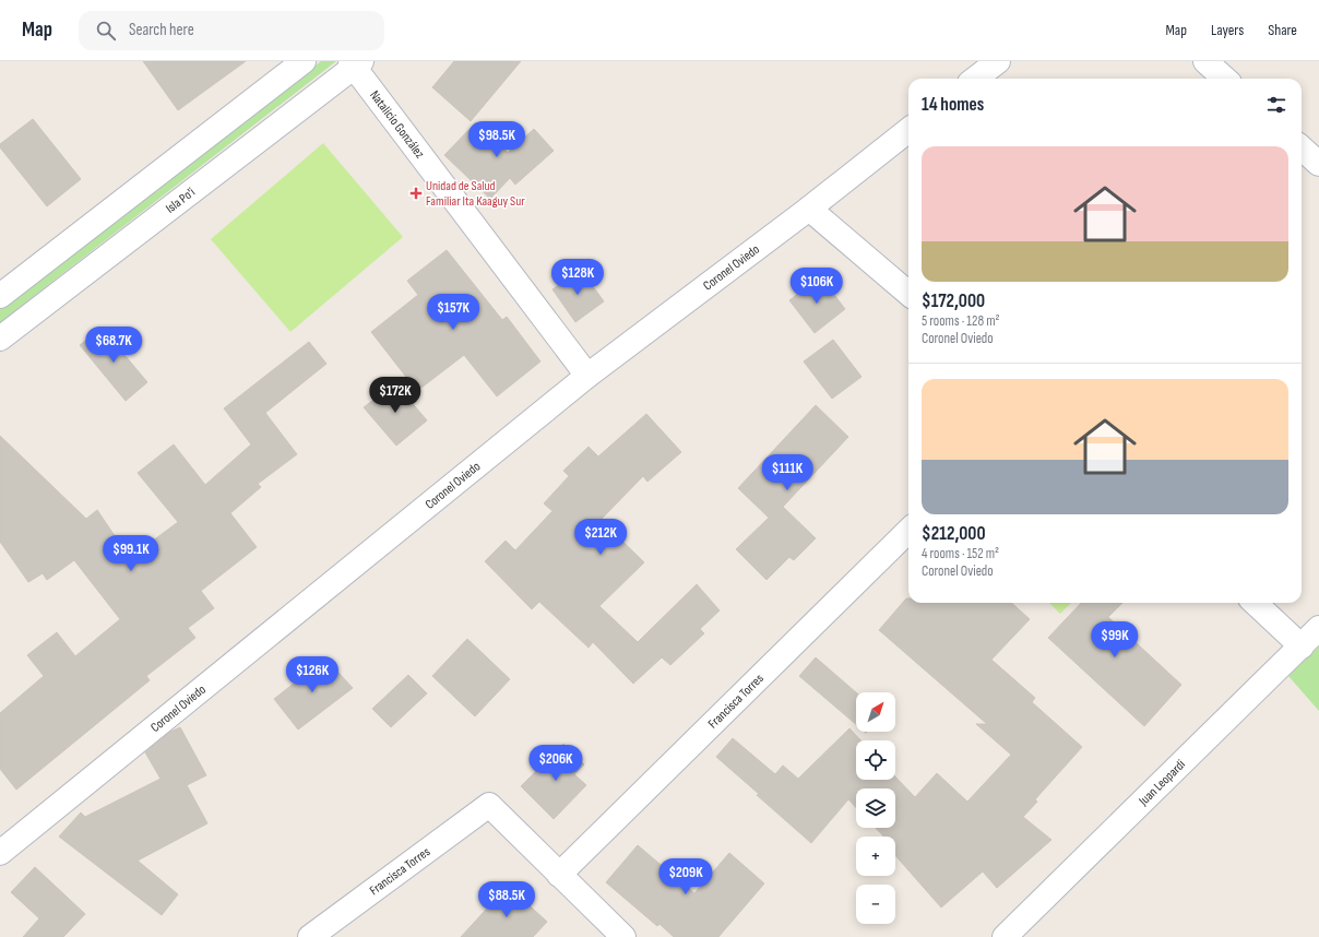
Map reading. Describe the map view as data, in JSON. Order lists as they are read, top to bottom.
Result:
{
  "streets": {
    "street": [
      "Natalicio González",
      "Isla Po'i",
      "Coronel Oviedo",
      "Francisca Torres",
      "Juan Leopardi"
    ]
  },
  "crossings": [
    ["Natalicio González", "Isla Po'i"],
    ["Natalicio González", "Coronel Oviedo"]
  ],
  "places": {
    "health": ["Unidad de Salud Familiar Ita Kaaguy Sur"]
  },
  "north": "top right",
  "page": {
    "header": "Map",
    "search": "Search here",
    "nav": ["Map", "Layers", "Share"],
    "heading": "14 homes",
    "price": [
      "$98.5K",
      "$128K",
      "$106K",
      "$157K",
      "$68.7K",
      "$172K",
      "$111K",
      "$212K",
      "$99.1K",
      "$99K",
      "$126K",
      "$206K",
      "$209K",
      "$88.5K"
    ],
    "list": [
      {
        "name": "$172,000",
        "note": "5 rooms · 128 m² · Coronel Oviedo"
      },
      {
        "name": "$212,000",
        "note": "4 rooms · 152 m² · Coronel Oviedo"
      }
    ],
    "map_buttons": ["+", "−"]
  }
}
